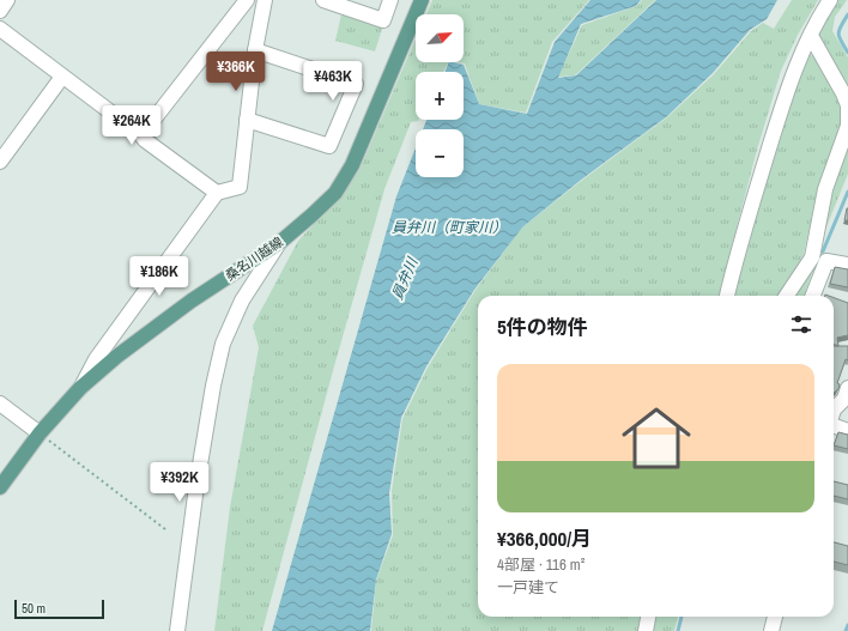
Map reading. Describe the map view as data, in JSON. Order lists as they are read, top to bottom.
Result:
{
  "streets": {
    "main road": ["桑名川越線"]
  },
  "water": ["員弁川（町家川）", "員弁川"],
  "scale_bar": "50 m",
  "north": "top right",
  "page": {
    "map_buttons": ["+", "−"],
    "price": [
      "¥366K",
      "¥463K",
      "¥264K",
      "¥186K",
      "¥392K"
    ],
    "heading": "5件の物件",
    "list": [
      {
        "name": "¥366,000/月",
        "note": "4部屋 · 116 m² · 一戸建て"
      }
    ],
    "scale": "50 m"
  }
}
